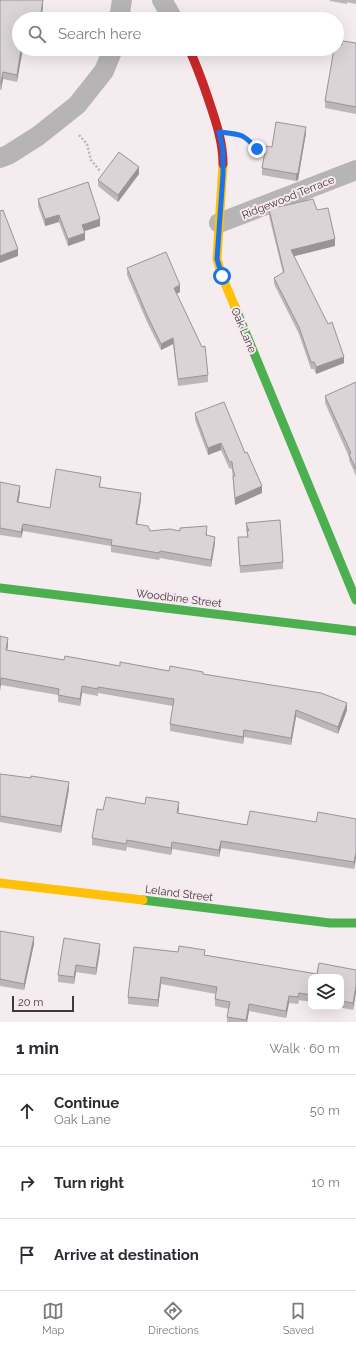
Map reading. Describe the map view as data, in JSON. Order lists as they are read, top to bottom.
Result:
{
  "streets": {
    "street": [
      "Ridgewood Terrace",
      "Oak Lane",
      "Woodbine Street",
      "Leland Street"
    ]
  },
  "crossings": [
    ["Ridgewood Terrace", "Oak Lane"]
  ],
  "scale_bar": "20 m",
  "page": {
    "search": "Search here",
    "scale": "20 m",
    "heading": ["1 min", "Walk · 60 m"],
    "list": [
      ["Continue", "Oak Lane", "50 m"],
      ["Turn right", "10 m"],
      "Arrive at destination"
    ],
    "nav": ["Map", "Directions", "Saved"]
  }
}
